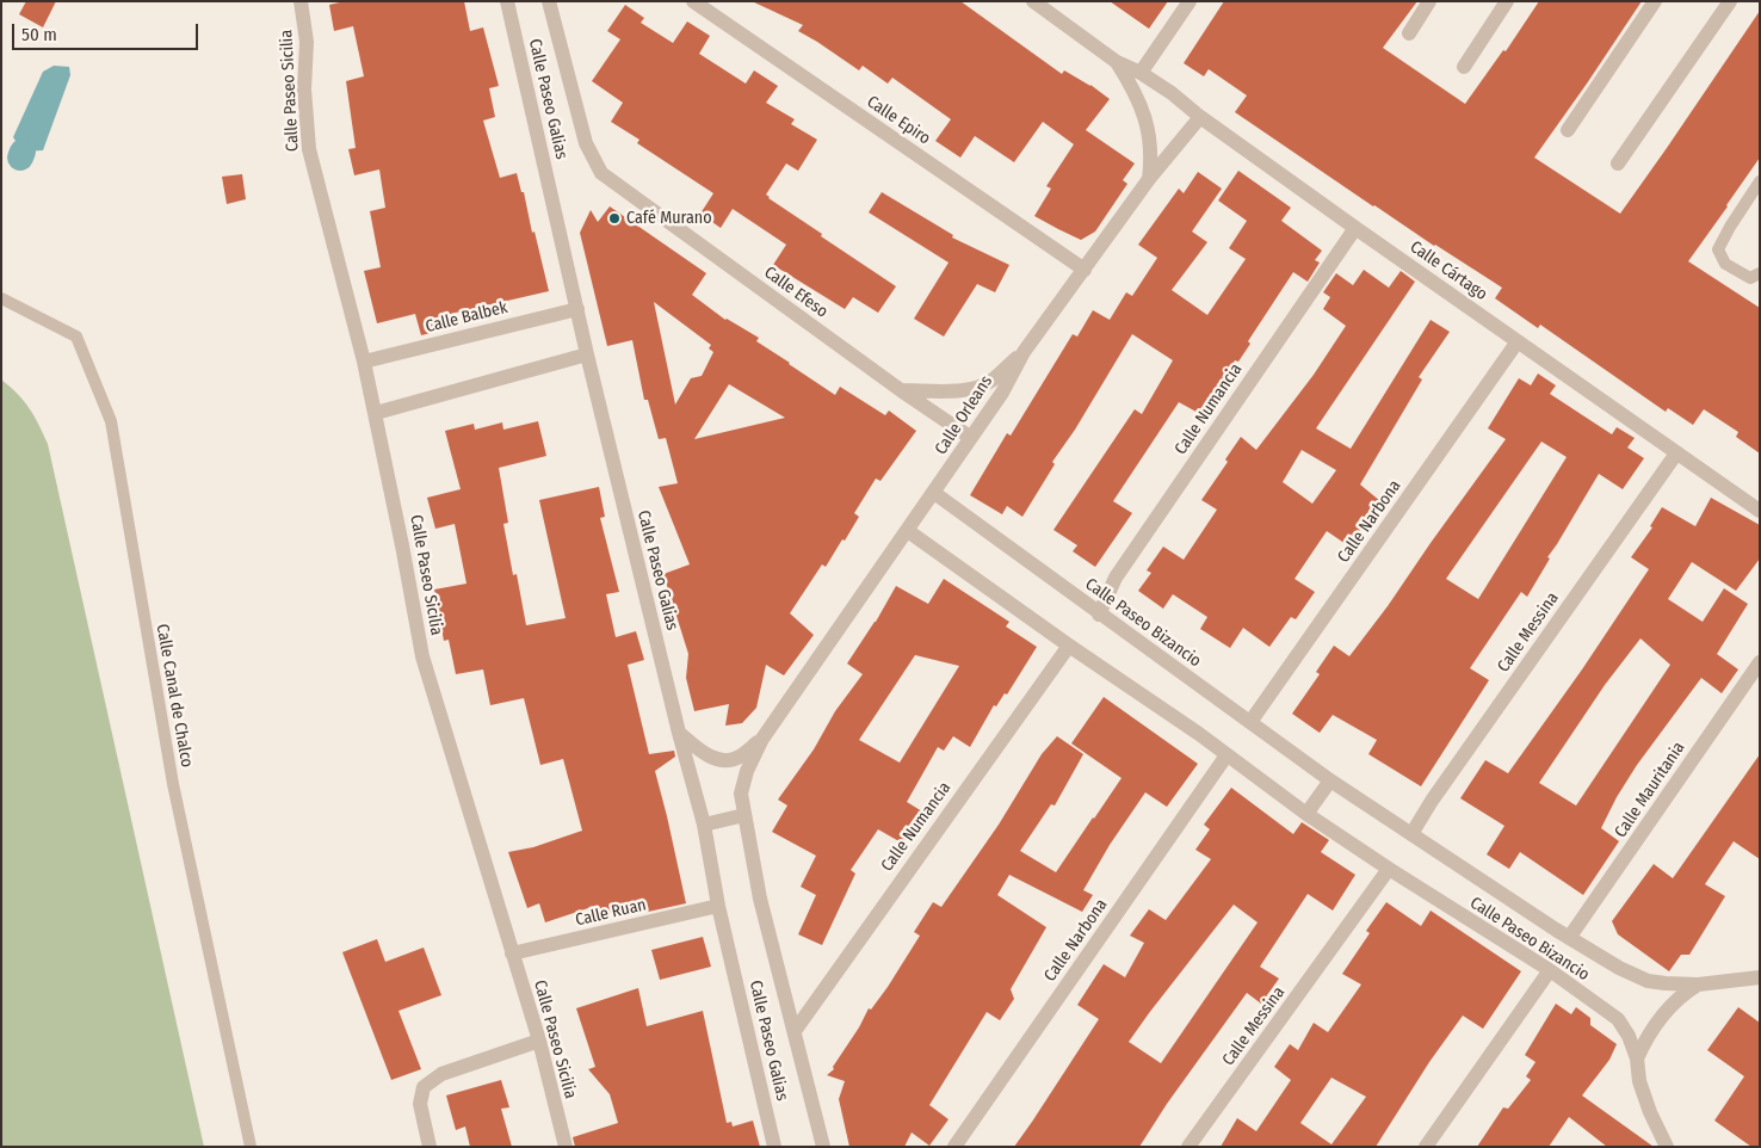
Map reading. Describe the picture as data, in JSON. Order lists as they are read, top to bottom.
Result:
{
  "streets": {
    "street": [
      "Calle Paseo Sicilia",
      "Calle Paseo Galias",
      "Calle Epiro",
      "Calle Cártago",
      "Calle Efeso",
      "Calle Balbek",
      "Calle Numancia",
      "Calle Orleans",
      "Calle Narbona",
      "Calle Paseo Bizancio",
      "Calle Messina",
      "Calle Mauritania",
      "Calle Ruan"
    ],
    "lane": ["Calle Canal de Chalco"]
  },
  "crossings": [
    ["Calle Paseo Sicilia", "Calle Balbek"],
    ["Calle Paseo Sicilia", "Calle Ruan"],
    ["Calle Paseo Galias", "Calle Efeso"],
    ["Calle Paseo Galias", "Calle Balbek"],
    ["Calle Paseo Galias", "Calle Numancia"],
    ["Calle Paseo Galias", "Calle Orleans"],
    ["Calle Paseo Galias", "Calle Ruan"],
    ["Calle Epiro", "Calle Orleans"],
    ["Calle Cártago", "Calle Numancia"],
    ["Calle Cártago", "Calle Orleans"],
    ["Calle Cártago", "Calle Narbona"],
    ["Calle Cártago", "Calle Messina"],
    ["Calle Efeso", "Calle Orleans"],
    ["Calle Numancia", "Calle Paseo Bizancio"],
    ["Calle Orleans", "Calle Paseo Bizancio"],
    ["Calle Narbona", "Calle Paseo Bizancio"],
    ["Calle Paseo Bizancio", "Calle Messina"],
    ["Calle Paseo Bizancio", "Calle Mauritania"]
  ],
  "places": ["Café Murano"],
  "scale_bar": "50 m"
}
